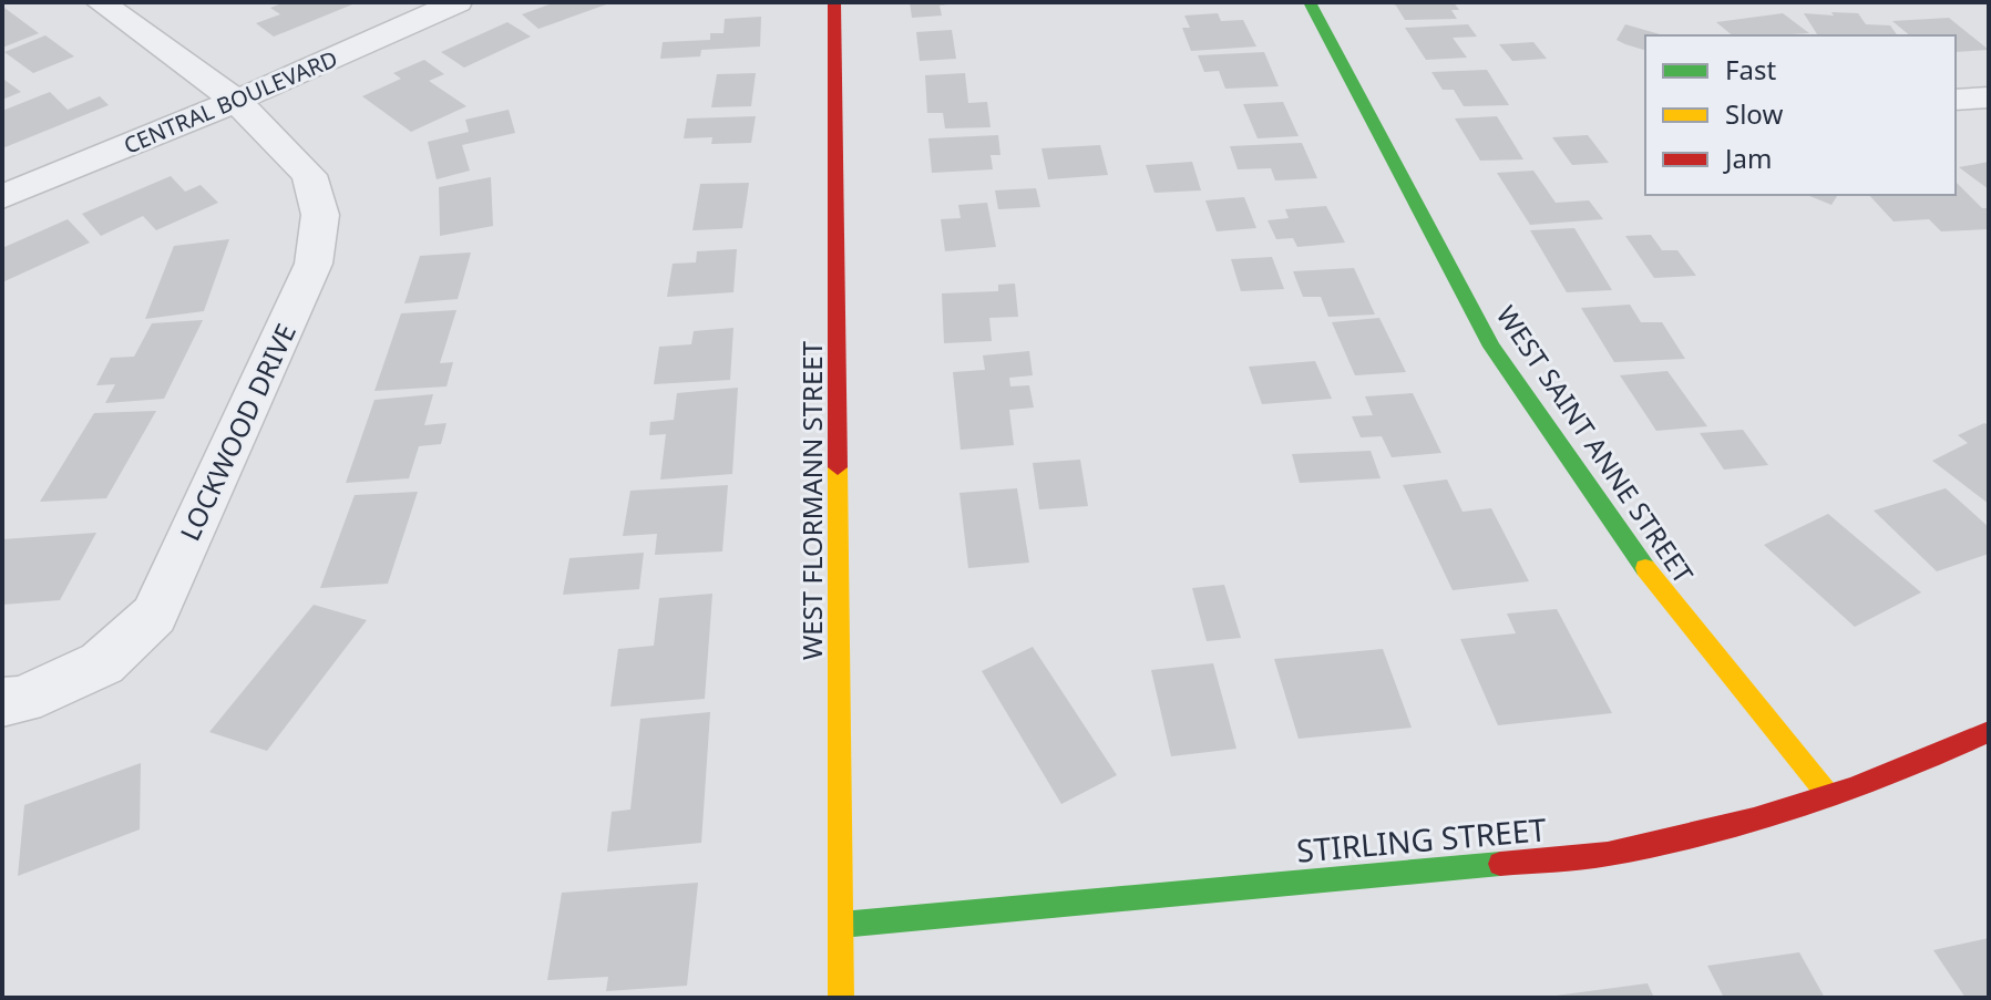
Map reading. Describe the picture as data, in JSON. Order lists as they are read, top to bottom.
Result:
{
  "streets": {
    "street": [
      "CENTRAL BOULEVARD",
      "LOCKWOOD DRIVE",
      "WEST SAINT ANNE STREET",
      "WEST FLORMANN STREET",
      "STIRLING STREET"
    ]
  },
  "crossings": [
    ["CENTRAL BOULEVARD", "LOCKWOOD DRIVE"],
    ["WEST SAINT ANNE STREET", "STIRLING STREET"],
    ["WEST FLORMANN STREET", "STIRLING STREET"]
  ],
  "legend": ["Fast", "Slow", "Jam"]
}
